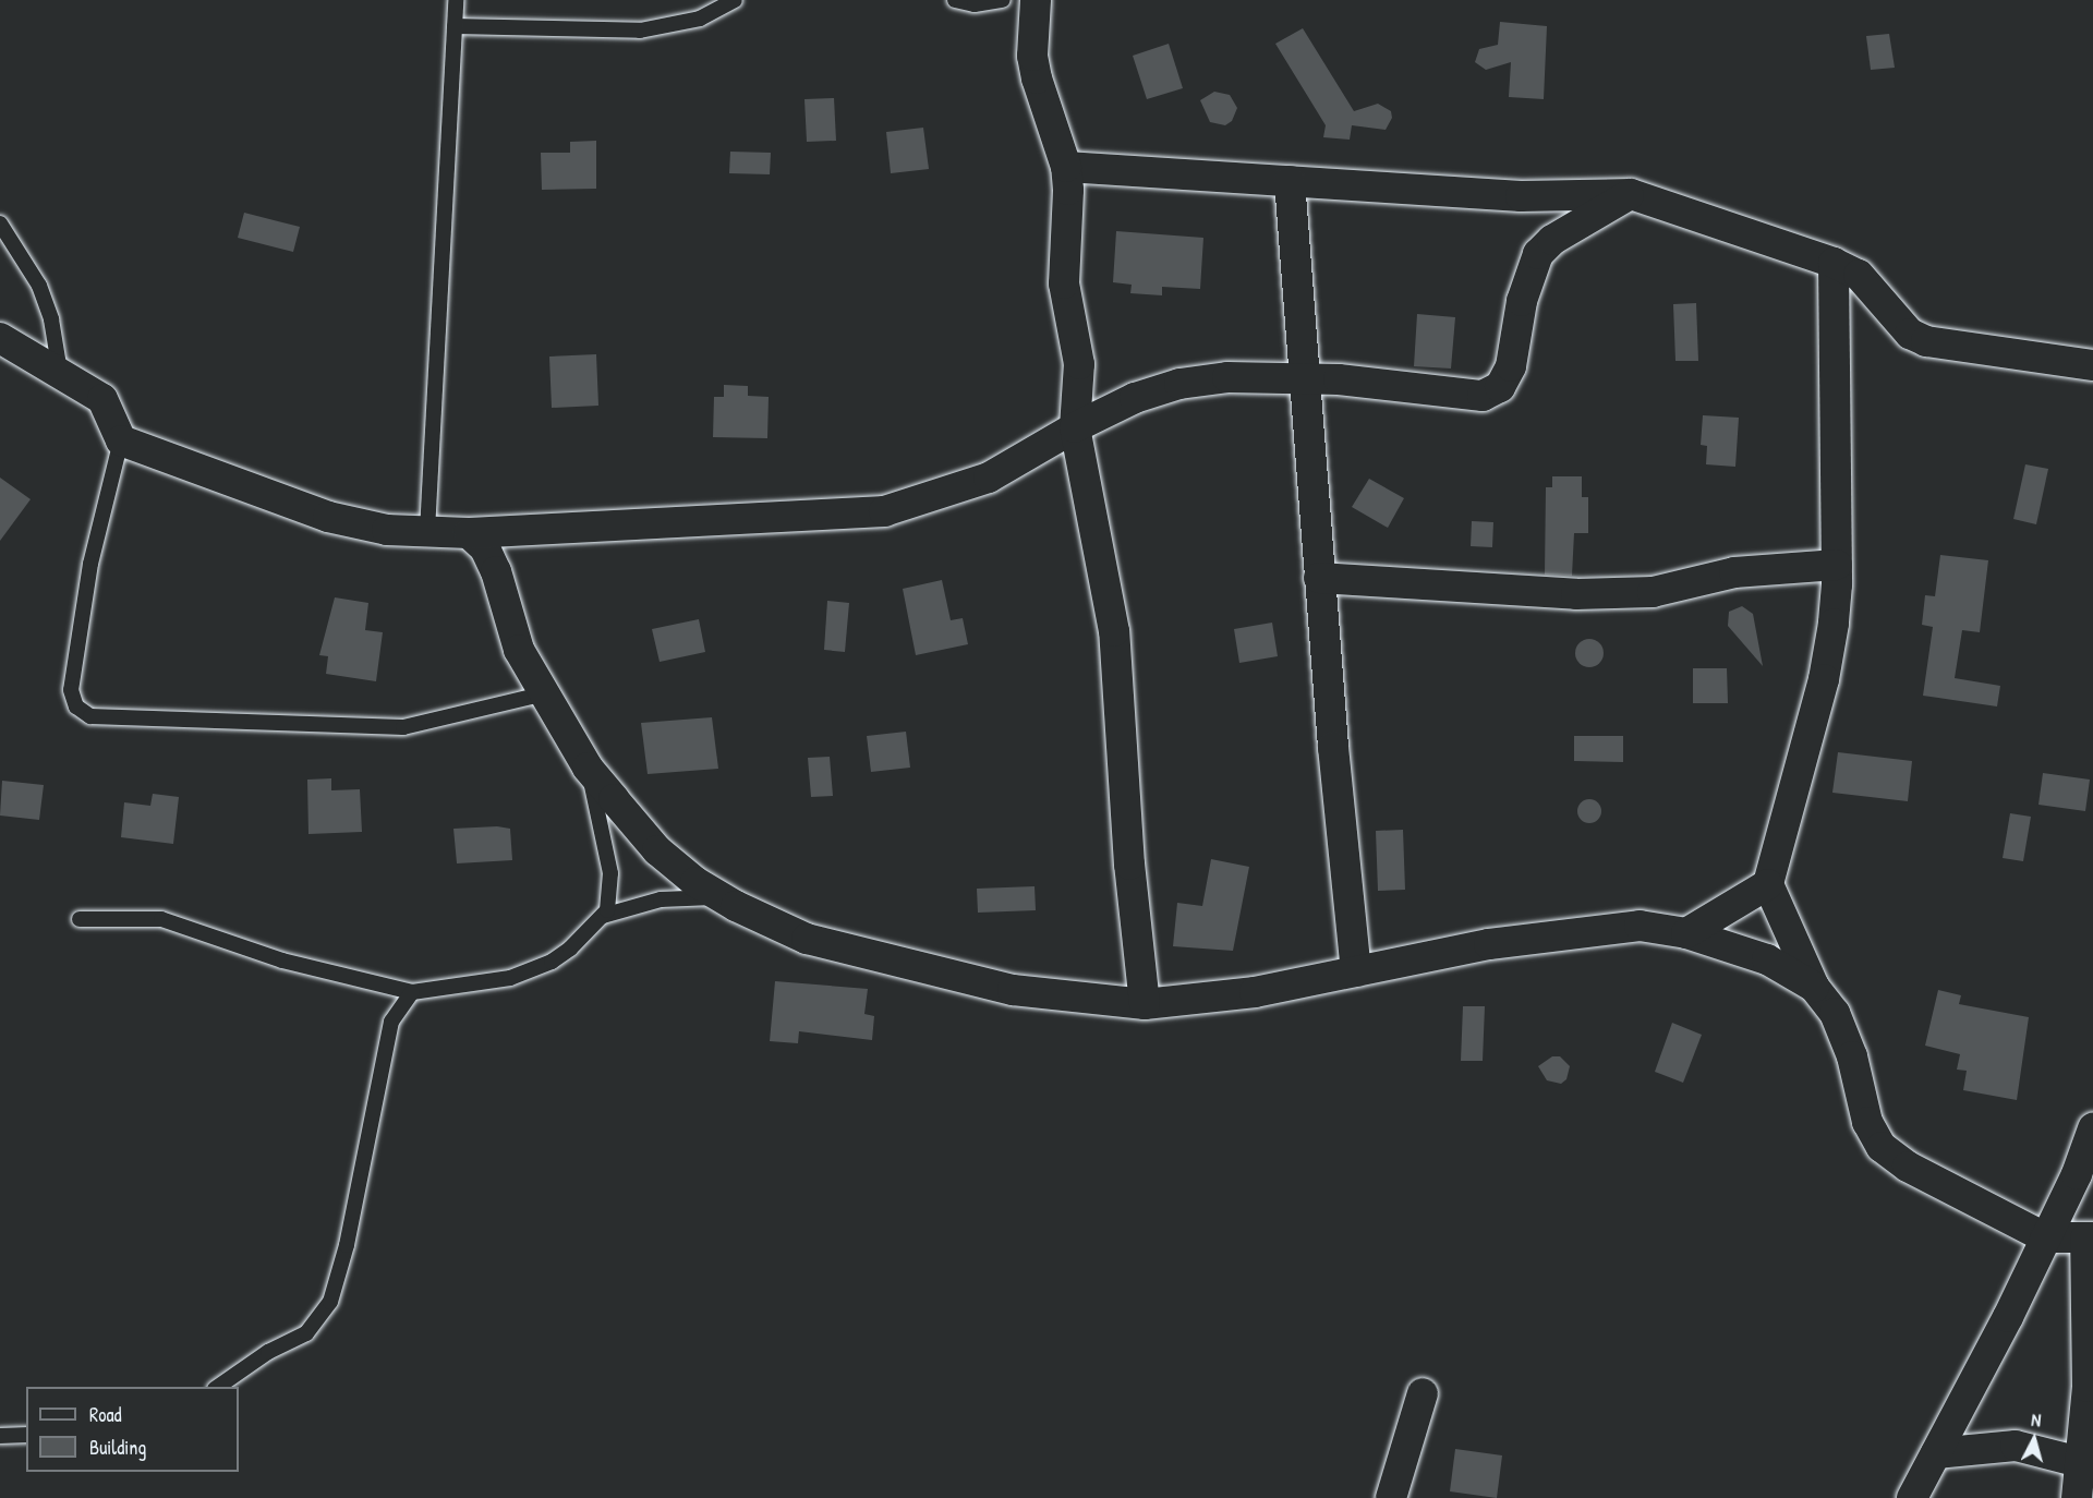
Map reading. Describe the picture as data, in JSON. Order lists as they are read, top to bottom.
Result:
{
  "legend": ["Road", "Building"],
  "north": "top"
}
